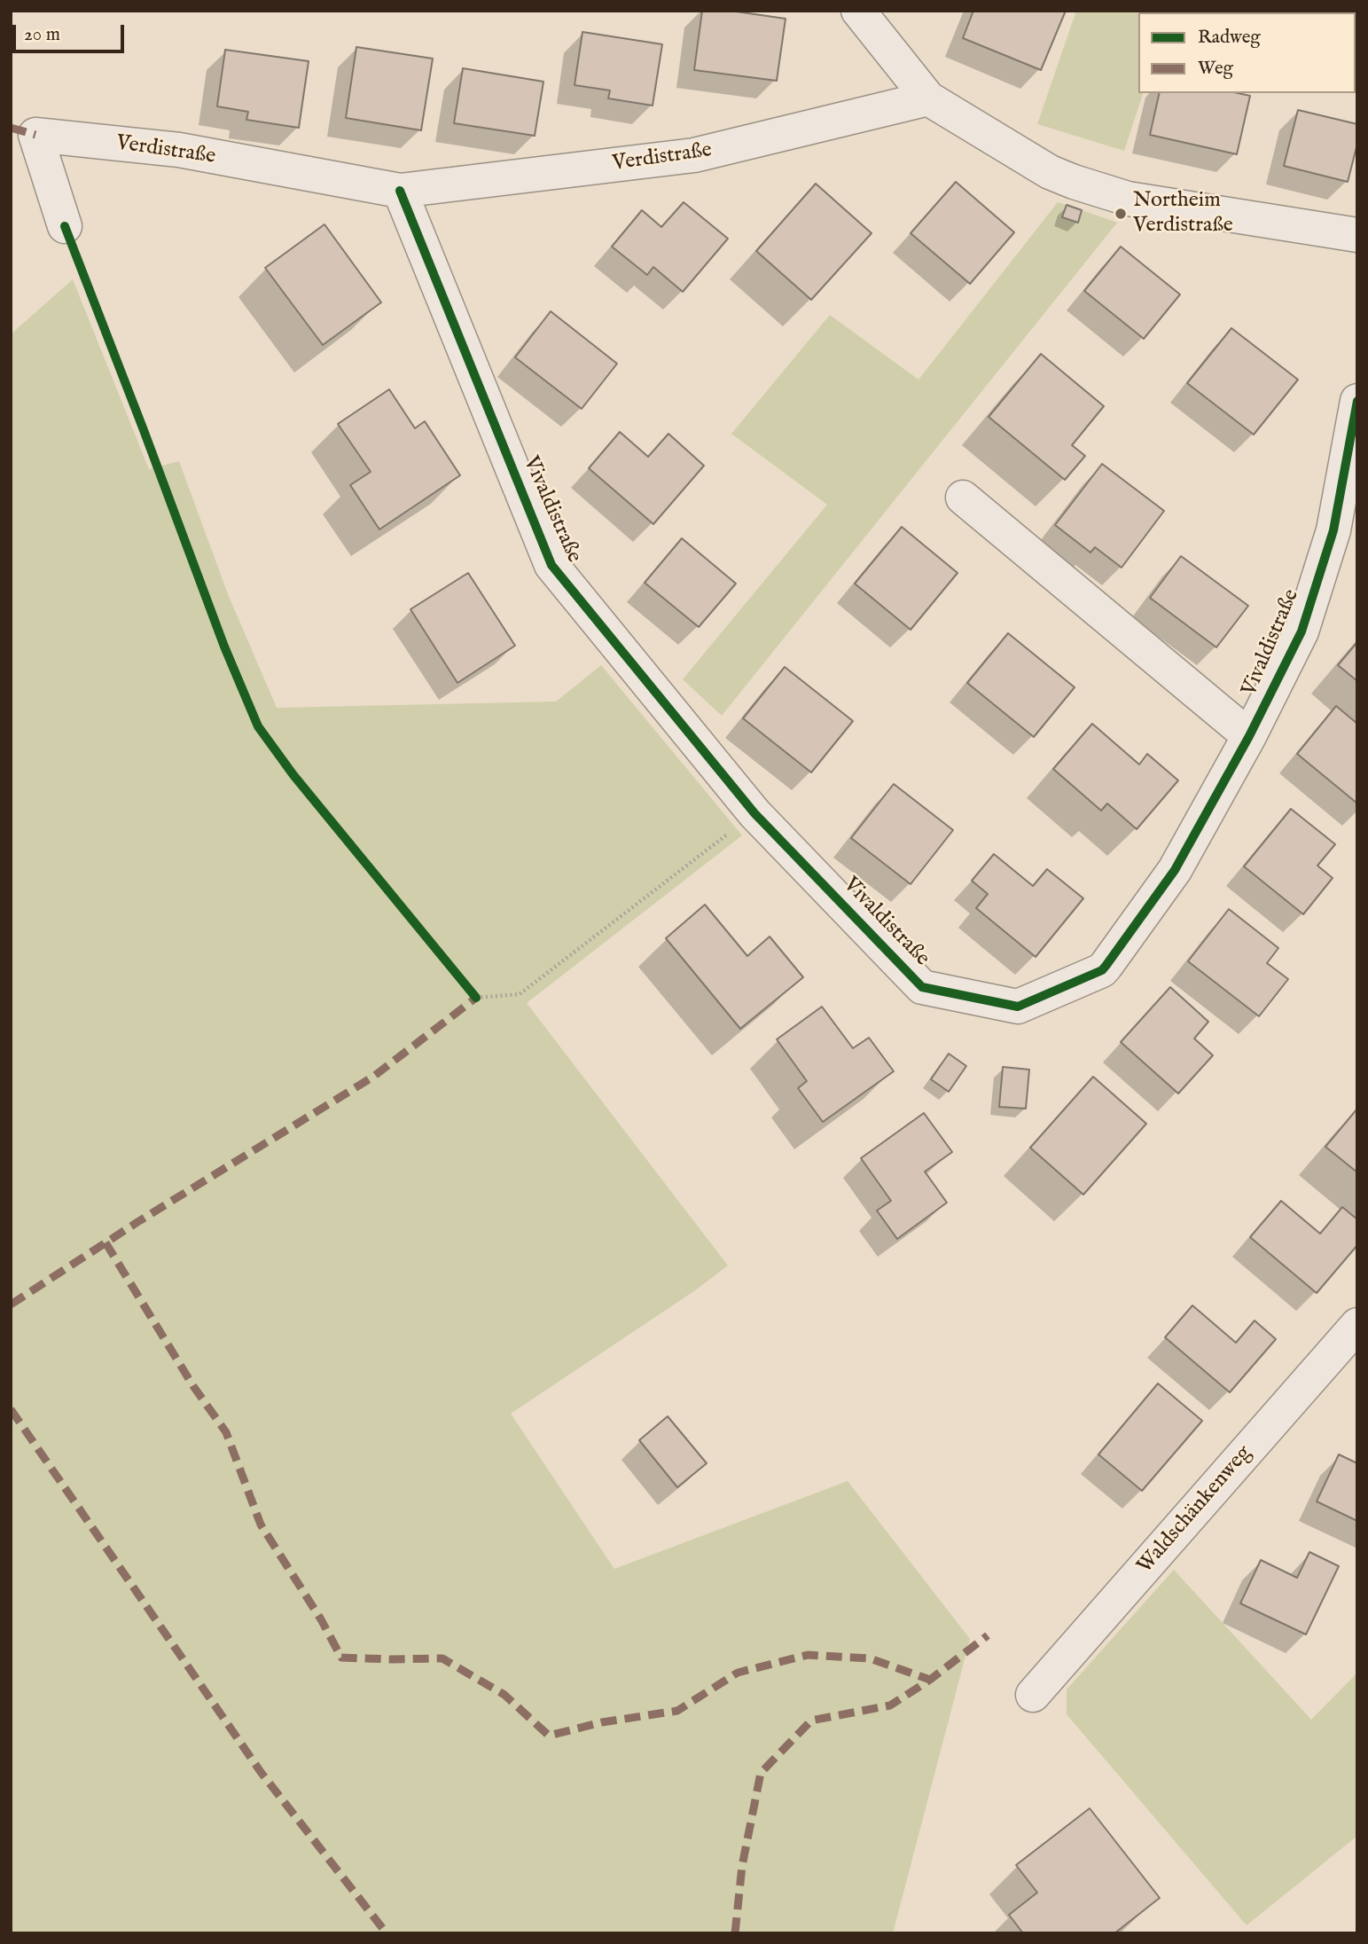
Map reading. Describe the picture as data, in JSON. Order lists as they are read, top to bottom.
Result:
{
  "streets": {
    "street": ["Verdistraße", "Vivaldistraße", "Waldschänkenweg"]
  },
  "crossings": [
    ["Verdistraße", "Vivaldistraße"]
  ],
  "places": ["Northeim Verdistraße"],
  "legend": ["Radweg", "Weg"],
  "scale_bar": "20 m"
}
